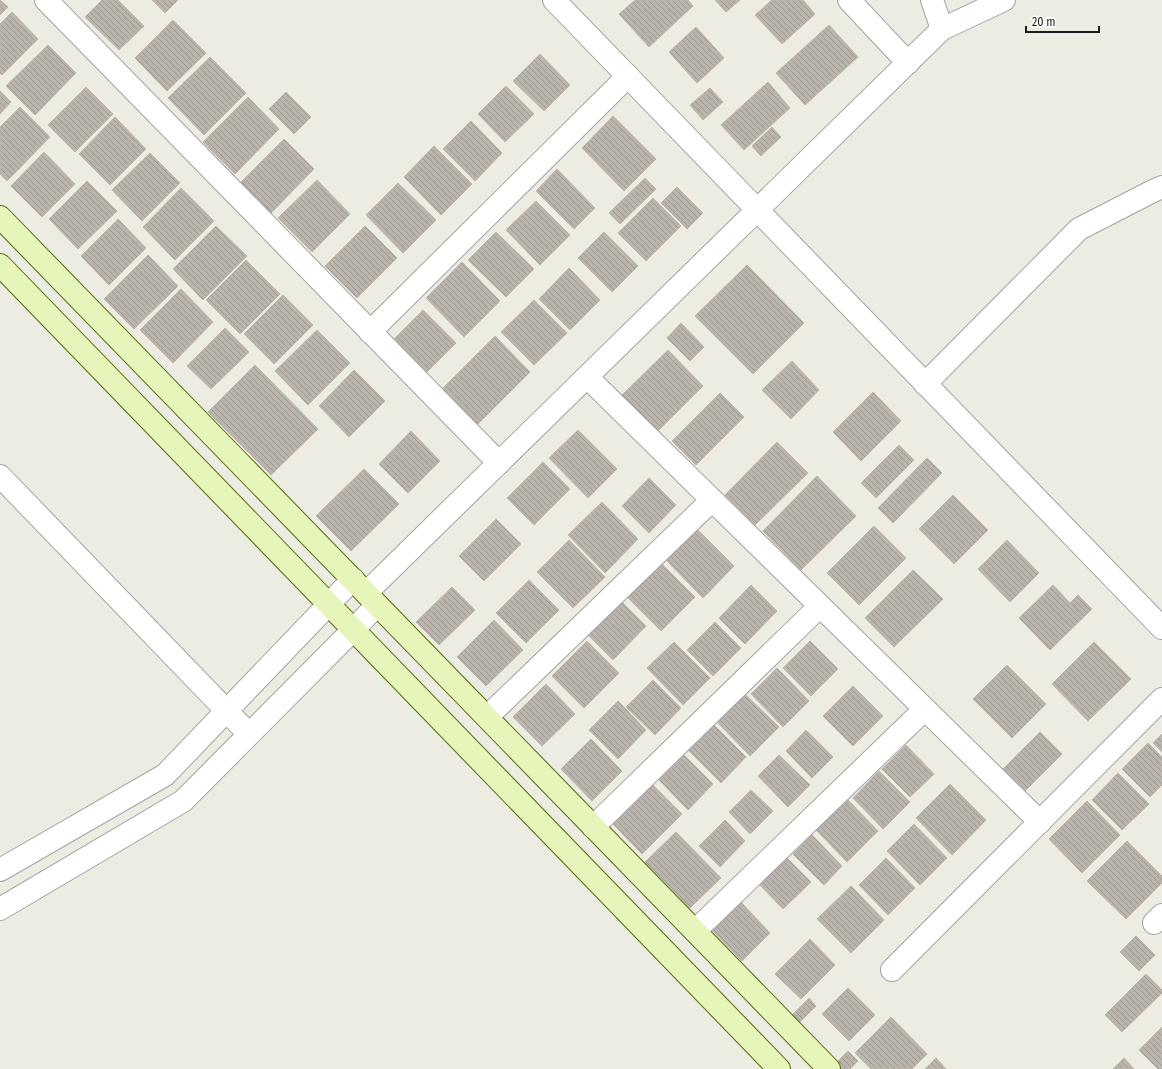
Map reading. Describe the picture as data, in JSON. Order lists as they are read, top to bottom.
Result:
{
  "scale_bar": "20 m"
}
